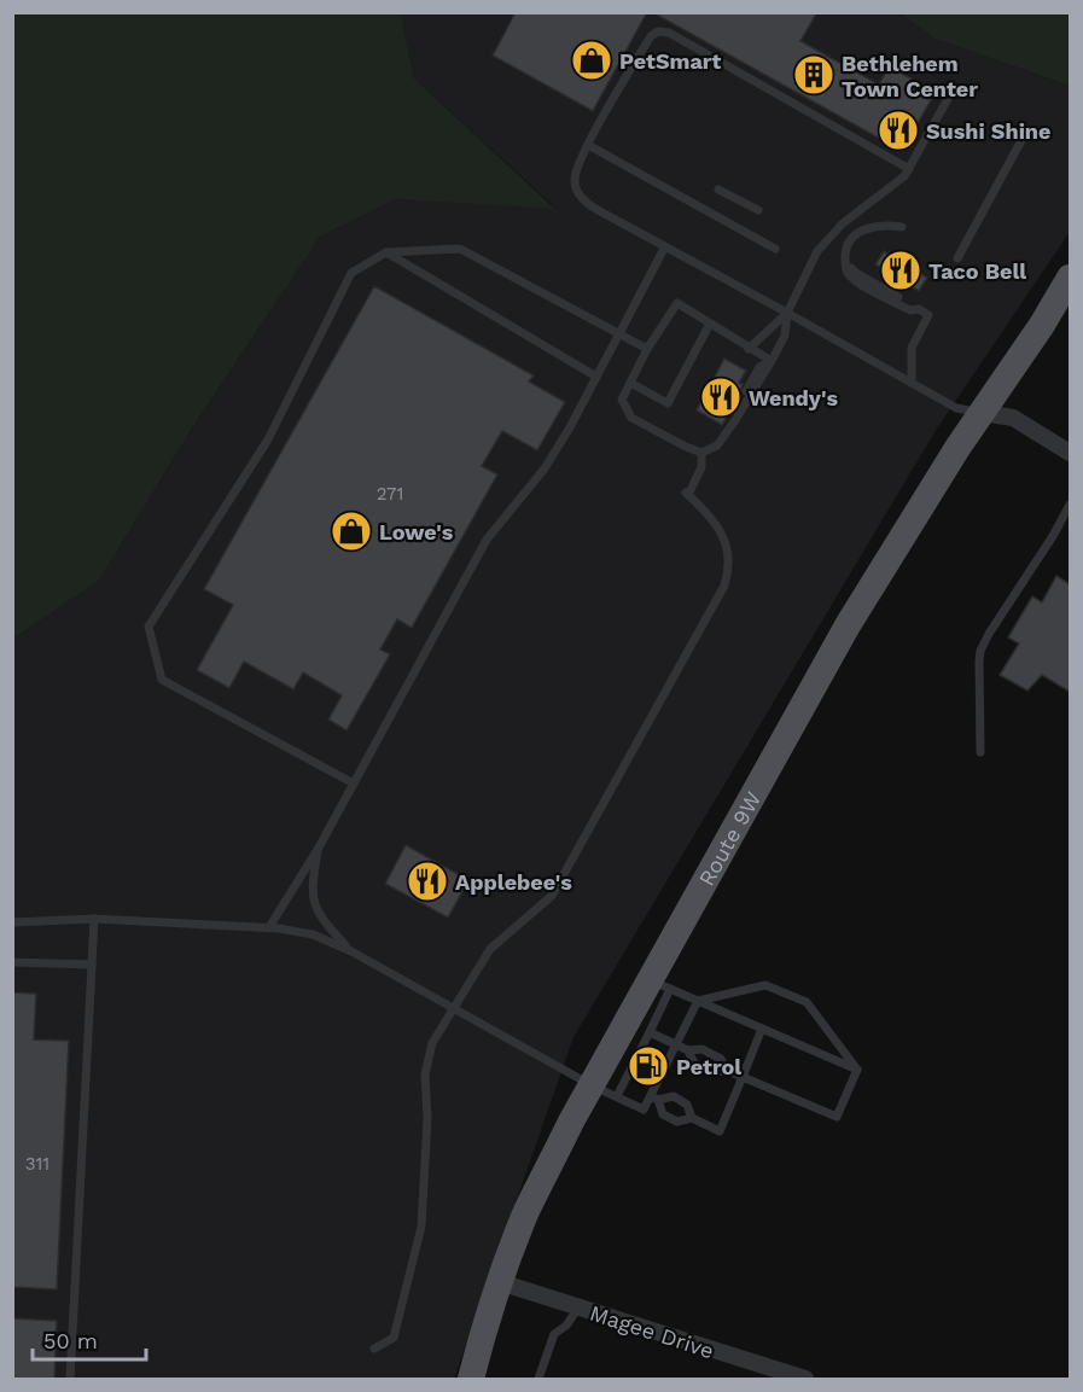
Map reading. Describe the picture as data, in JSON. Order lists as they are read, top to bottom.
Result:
{
  "streets": {
    "main road": ["Route 9W"],
    "street": ["Magee Drive"]
  },
  "crossings": [
    ["Route 9W", "Magee Drive"]
  ],
  "places": {
    "shop": ["PetSmart", "Lowe's"],
    "building": ["Bethlehem Town Center"],
    "restaurant": [
      "Sushi Shine",
      "Taco Bell",
      "Wendy's",
      "Applebee's"
    ],
    "fuel station": ["Petrol"]
  },
  "house_numbers": ["271", "311"],
  "scale_bar": "50 m"
}
